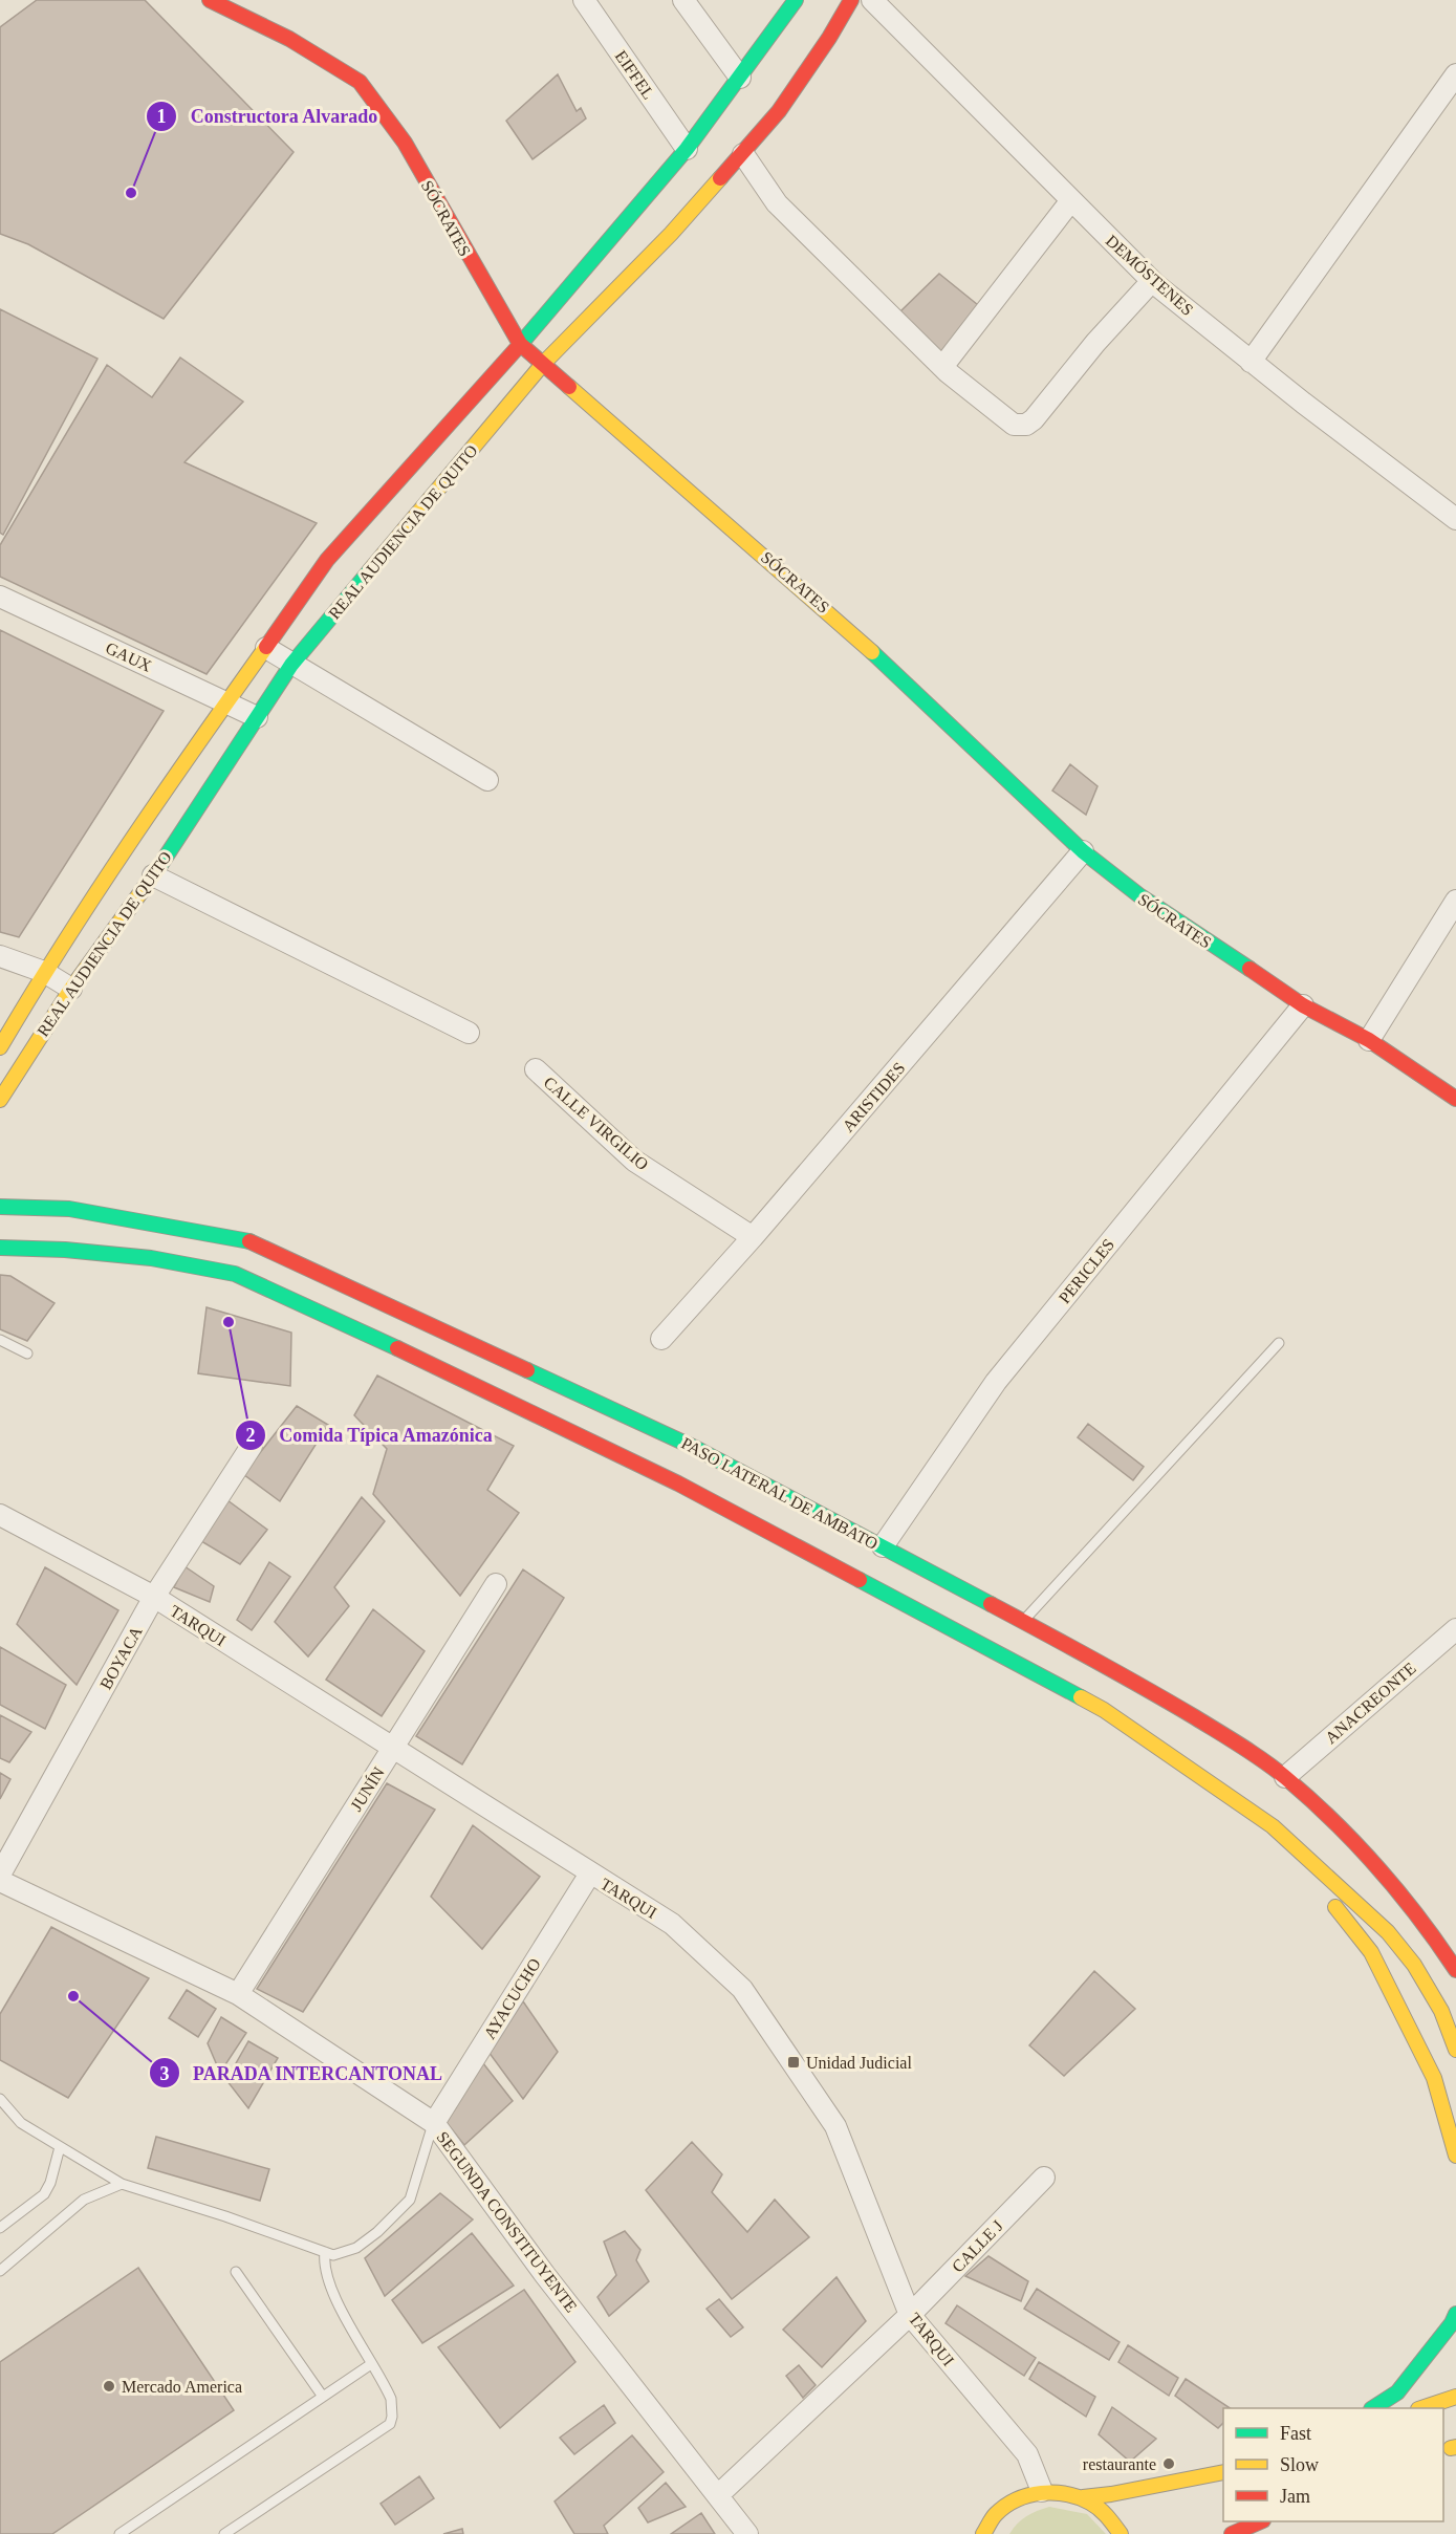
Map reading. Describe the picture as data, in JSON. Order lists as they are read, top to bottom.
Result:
{
  "streets": {
    "main road": ["SÓCRATES", "REAL AUDIENCIA DE QUITO", "PASO LATERAL DE AMBATO"],
    "street": [
      "EIFFEL",
      "DEMÓSTENES",
      "GAUX",
      "ARISTIDES",
      "CALLE VIRGILIO",
      "PERICLES",
      "TARQUI",
      "BOYACA",
      "ANACREONTE",
      "JUNÍN",
      "AYACUCHO",
      "SEGUNDA CONSTITUYENTE",
      "CALLE J"
    ]
  },
  "crossings": [
    ["EIFFEL", "REAL AUDIENCIA DE QUITO"],
    ["SÓCRATES", "REAL AUDIENCIA DE QUITO"],
    ["SÓCRATES", "ARISTIDES"],
    ["SÓCRATES", "PERICLES"],
    ["REAL AUDIENCIA DE QUITO", "GAUX"],
    ["ARISTIDES", "CALLE VIRGILIO"],
    ["PERICLES", "PASO LATERAL DE AMBATO"],
    ["PASO LATERAL DE AMBATO", "ANACREONTE"],
    ["TARQUI", "BOYACA"],
    ["TARQUI", "JUNÍN"],
    ["TARQUI", "AYACUCHO"],
    ["TARQUI", "CALLE J"],
    ["JUNÍN", "SEGUNDA CONSTITUYENTE"],
    ["AYACUCHO", "SEGUNDA CONSTITUYENTE"],
    ["SEGUNDA CONSTITUYENTE", "CALLE J"]
  ],
  "places": {
    "other": [
      "Constructora Alvarado",
      "Comida Típica Amazónica",
      "PARADA INTERCANTONAL",
      "Mercado America",
      "restaurante"
    ],
    "transit": ["Unidad Judicial"]
  },
  "legend": ["Fast", "Slow", "Jam"]
}
